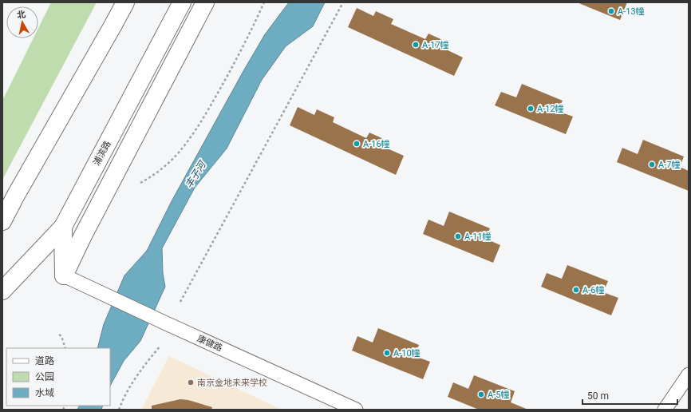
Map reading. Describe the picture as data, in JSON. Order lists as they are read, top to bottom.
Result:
{
  "streets": {
    "street": ["浦滨路", "康健路"]
  },
  "water": ["丰子河"],
  "places": [
    "A-13幢",
    "A-17幢",
    "A-12幢",
    "A-16幢",
    "A-7幢",
    "A-11幢",
    "A-6幢",
    "A-10幢",
    "南京金地未来学校",
    "A-5幢"
  ],
  "legend": ["道路", "公园", "水域"],
  "scale_bar": "50 m",
  "north": "top"
}
